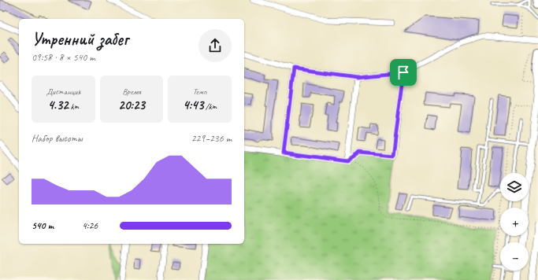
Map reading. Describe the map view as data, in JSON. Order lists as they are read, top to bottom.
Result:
{
  "page": {
    "heading": ["Утренний забег", "09:58 · 8 × 540 m"],
    "stats": [
      ["Дистанция", "4.32 km"],
      ["Время", "20:23"],
      ["Темп", "4:43 /km"]
    ],
    "chart": ["Набор высоты", "229–236 m"],
    "map_buttons": ["+", "−"],
    "list": [
      {
        "name": "540 m",
        "note": "4:26"
      }
    ]
  }
}
